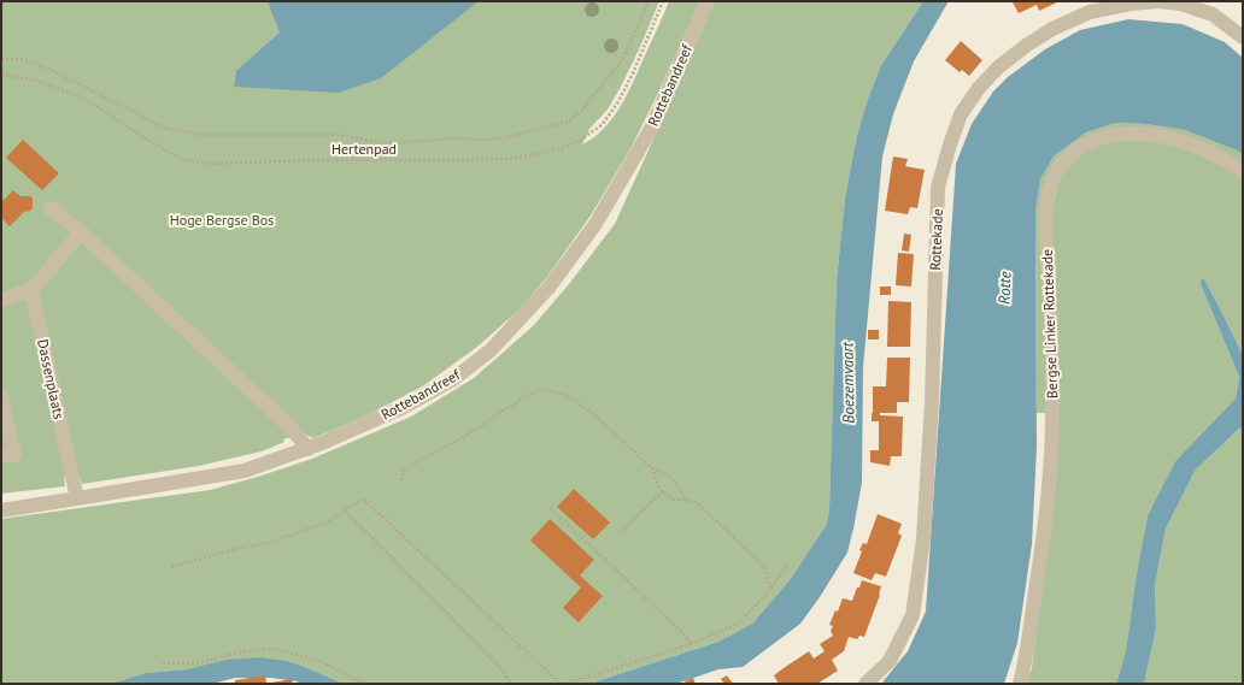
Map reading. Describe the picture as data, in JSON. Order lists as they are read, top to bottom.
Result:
{
  "streets": {
    "street": [
      "Rottebandreef",
      "Rottekade",
      "Bergse Linker Rottekade",
      "Dassenplaats"
    ],
    "path": ["Hertenpad"]
  },
  "crossings": [
    ["Rottebandreef", "Dassenplaats"]
  ],
  "water": ["Rotte", "Boezemvaart"],
  "parks": ["Hoge Bergse Bos"]
}
